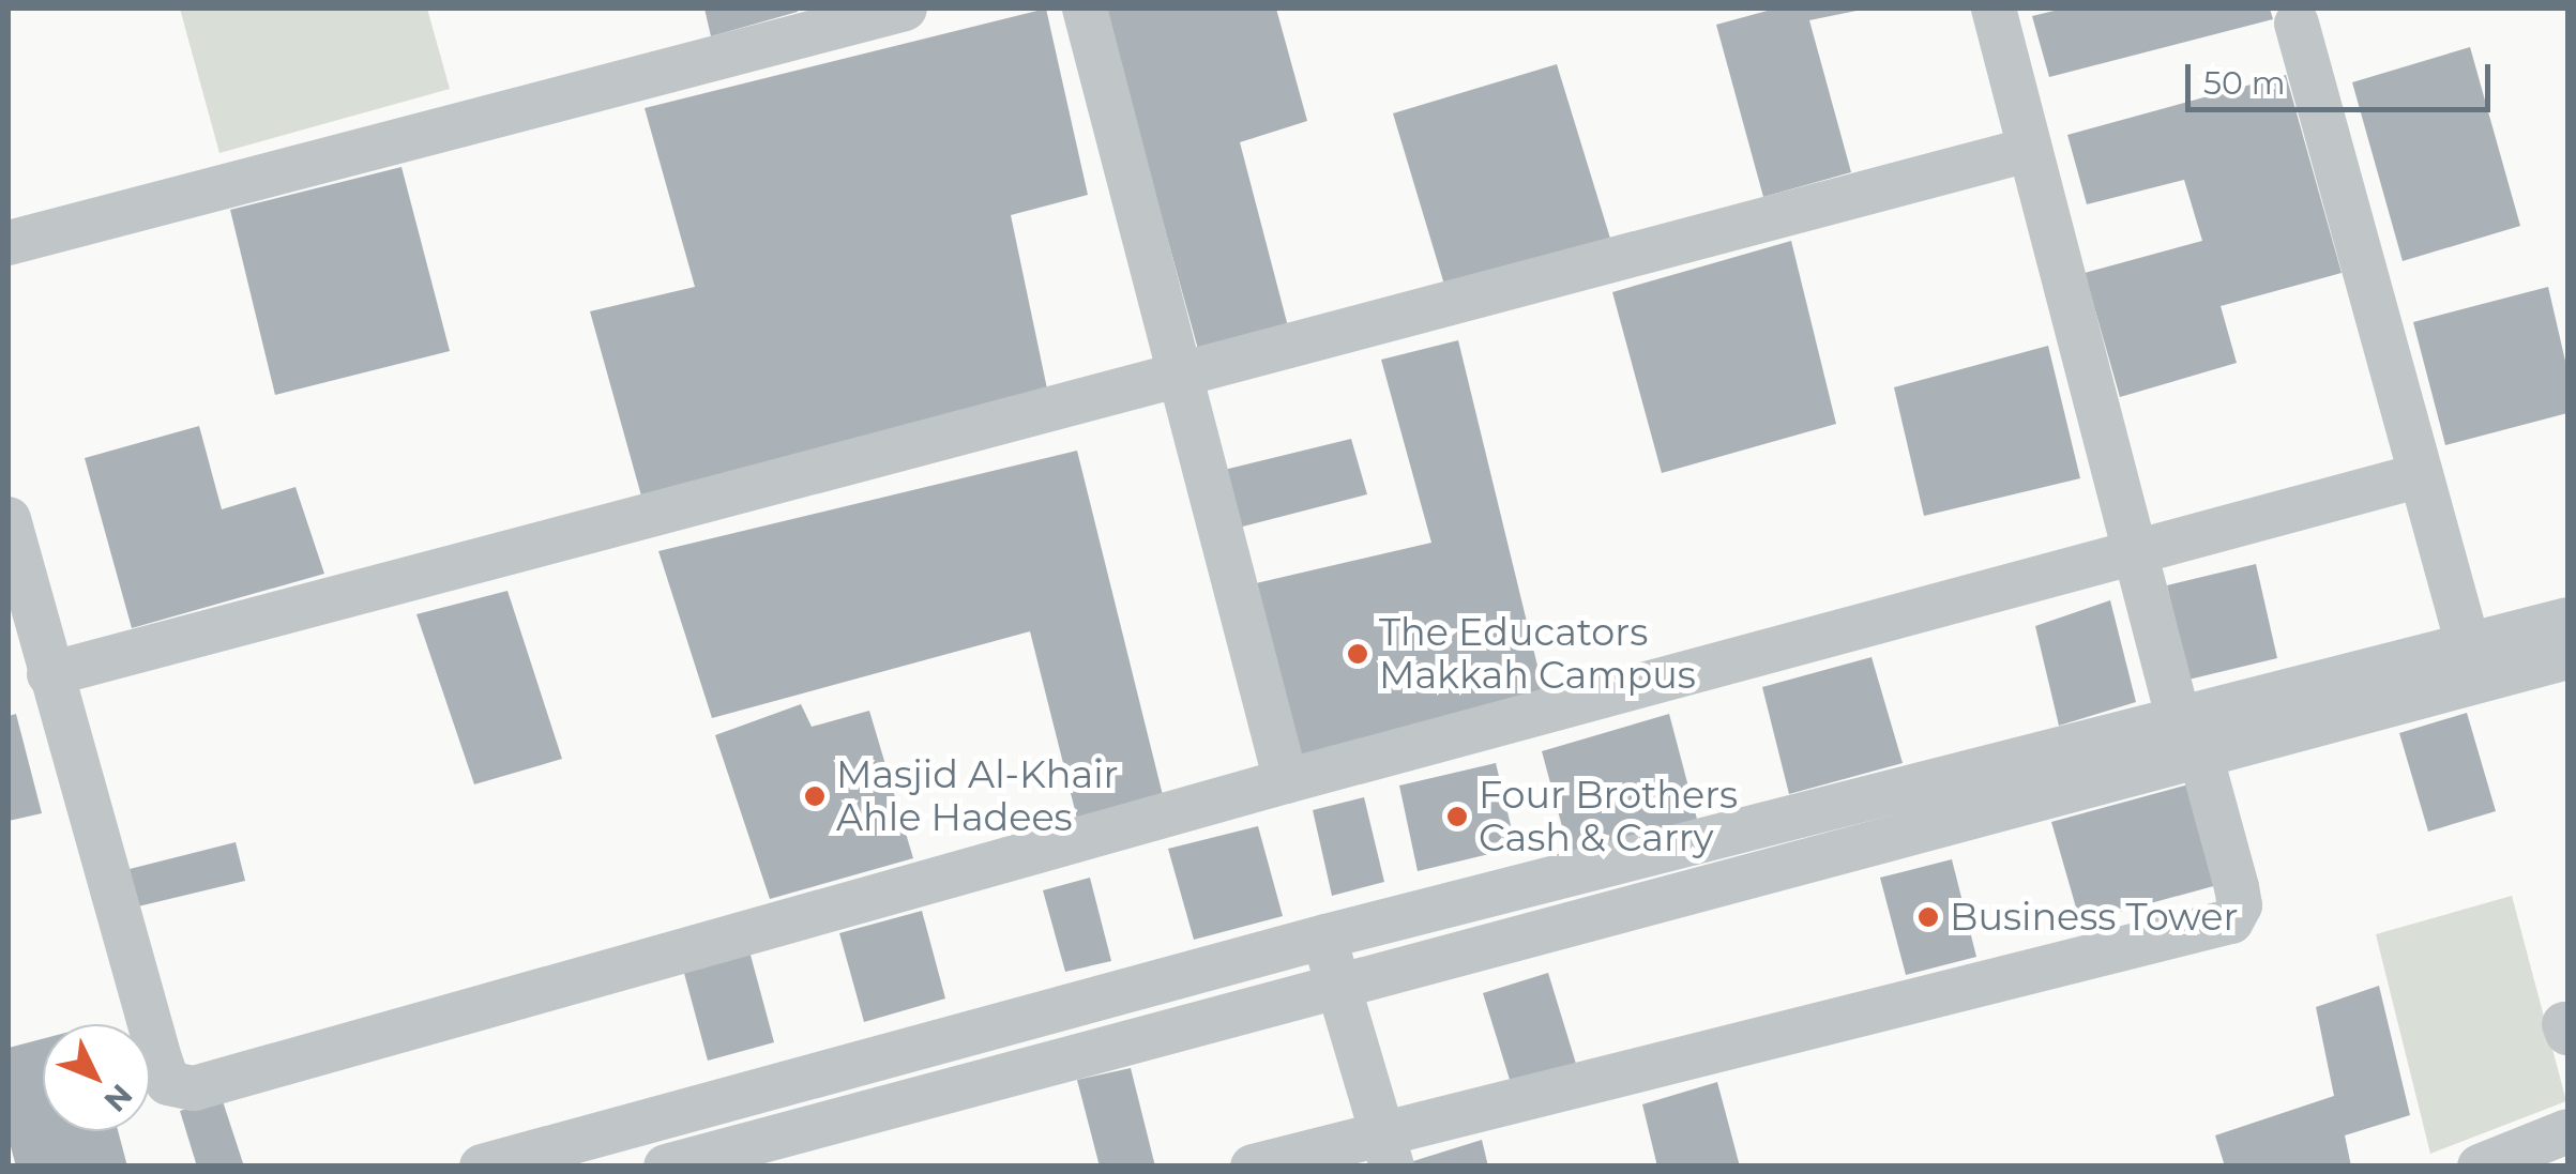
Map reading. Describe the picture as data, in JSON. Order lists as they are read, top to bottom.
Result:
{
  "places": [
    "The Educators Makkah Campus",
    "Masjid Al-Khair Ahle Hadees",
    "Four Brothers Cash & Carry",
    "Business Tower"
  ],
  "scale_bar": "50 m",
  "north": "bottom right"
}
